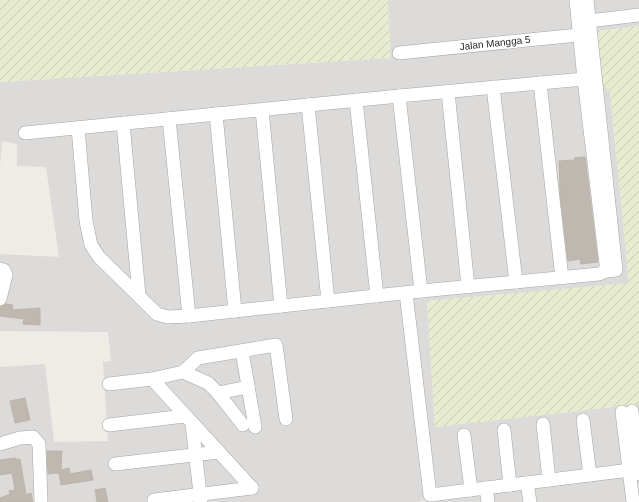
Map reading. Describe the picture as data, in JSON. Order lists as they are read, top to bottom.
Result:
{
  "streets": {
    "street": ["Jalan Mangga 5"]
  }
}
